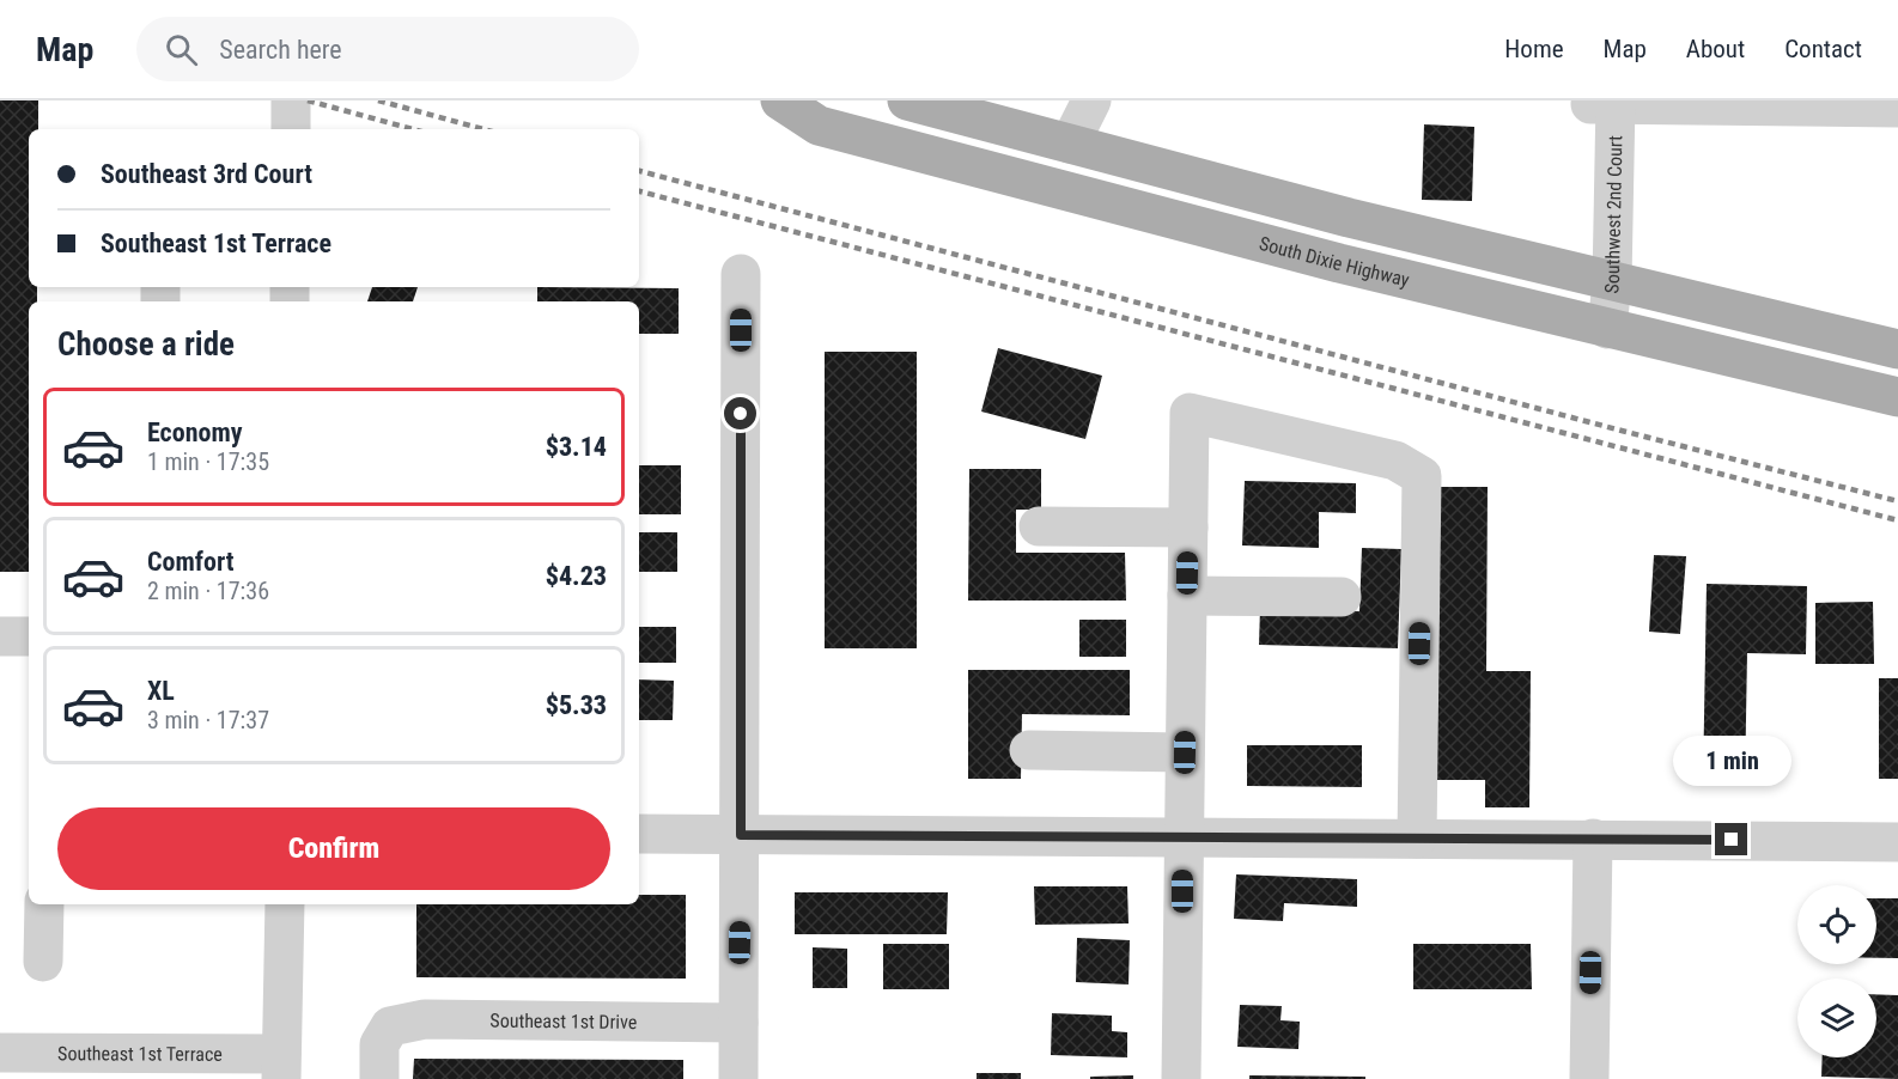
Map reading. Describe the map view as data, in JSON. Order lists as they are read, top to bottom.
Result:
{
  "streets": {
    "main road": ["South Dixie Highway"],
    "street": ["Southwest 2nd Court", "Southeast 1st Drive", "Southeast 1st Terrace"]
  },
  "crossings": [
    ["Southwest 2nd Court", "South Dixie Highway"]
  ],
  "page": {
    "header": "Map",
    "search": "Search here",
    "nav": [
      "Home",
      "Map",
      "About",
      "Contact"
    ],
    "banner": ["Southeast 3rd Court", "Southeast 1st Terrace"],
    "heading": "Choose a ride",
    "list": [
      {
        "name": "Economy",
        "note": "1 min · 17:35",
        "value": "$3.14"
      },
      {
        "name": "Comfort",
        "note": "2 min · 17:36",
        "value": "$4.23"
      },
      {
        "name": "XL",
        "note": "3 min · 17:37",
        "value": "$5.33"
      }
    ],
    "bubble": "1 min",
    "buttons": "Confirm"
  }
}
